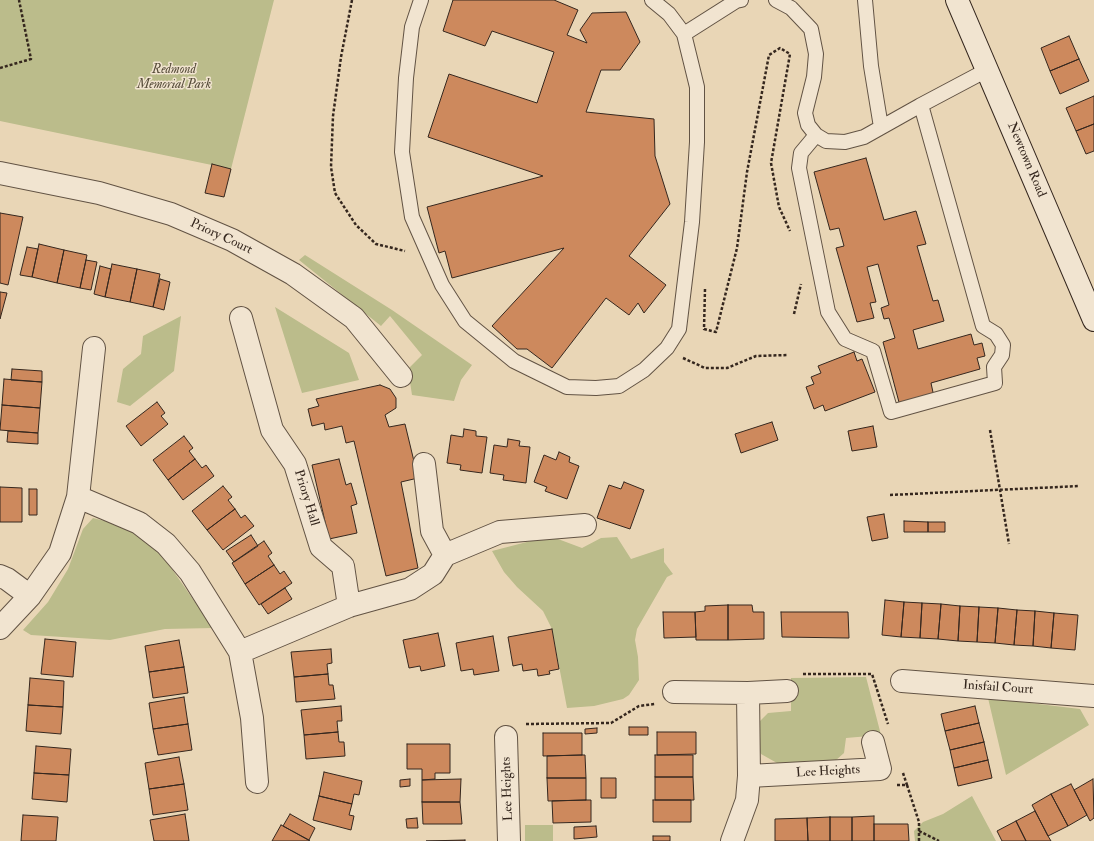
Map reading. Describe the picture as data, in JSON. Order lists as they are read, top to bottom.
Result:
{
  "streets": {
    "street": [
      "Newtown Road",
      "Priory Court",
      "Priory Hall",
      "Inisfail Court",
      "Lee Heights"
    ]
  },
  "parks": ["Redmond Memorial Park"]
}
